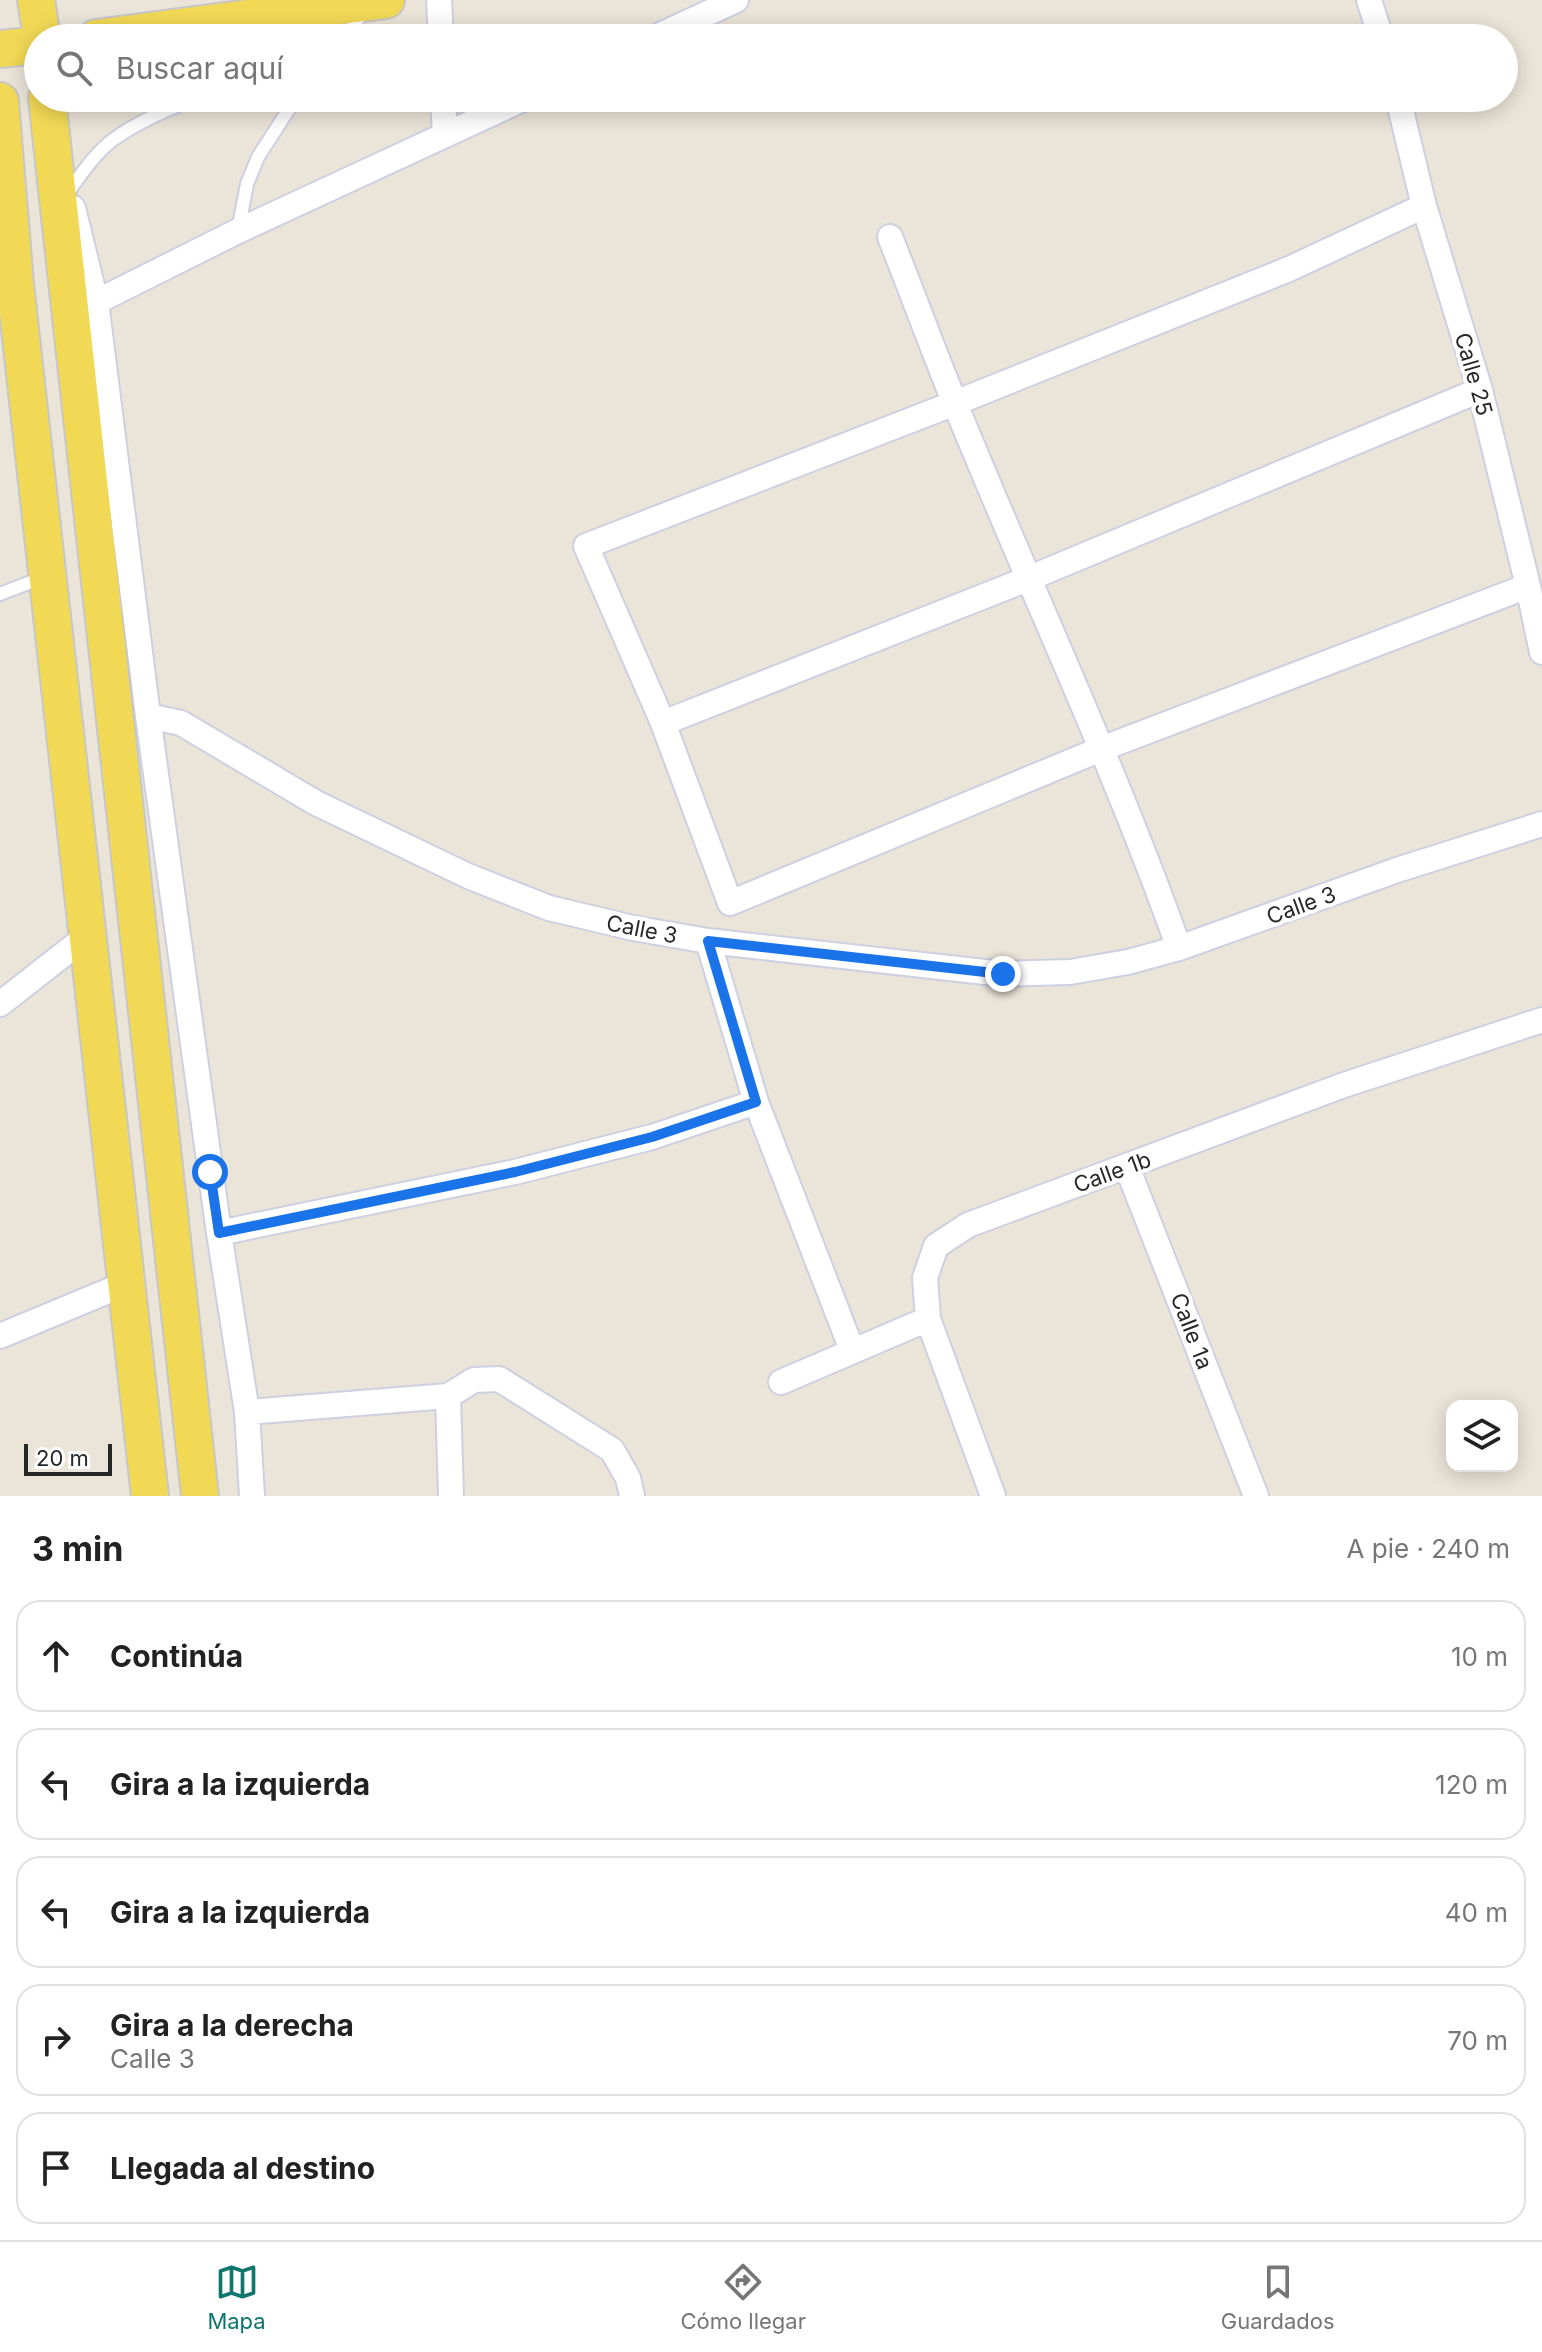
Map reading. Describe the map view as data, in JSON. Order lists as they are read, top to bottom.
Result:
{
  "streets": {
    "street": [
      "Calle 25",
      "Calle 3",
      "Calle 1b",
      "Calle 1a"
    ]
  },
  "crossings": [
    ["Calle 1b", "Calle 1a"]
  ],
  "scale_bar": "20 m",
  "page": {
    "search": "Buscar aquí",
    "scale": "20 m",
    "heading": ["3 min", "A pie · 240 m"],
    "list": [
      ["Continúa", "10 m"],
      ["Gira a la izquierda", "120 m"],
      ["Gira a la izquierda", "40 m"],
      ["Gira a la derecha", "Calle 3", "70 m"],
      "Llegada al destino"
    ],
    "nav": ["Mapa", "Cómo llegar", "Guardados"]
  }
}
